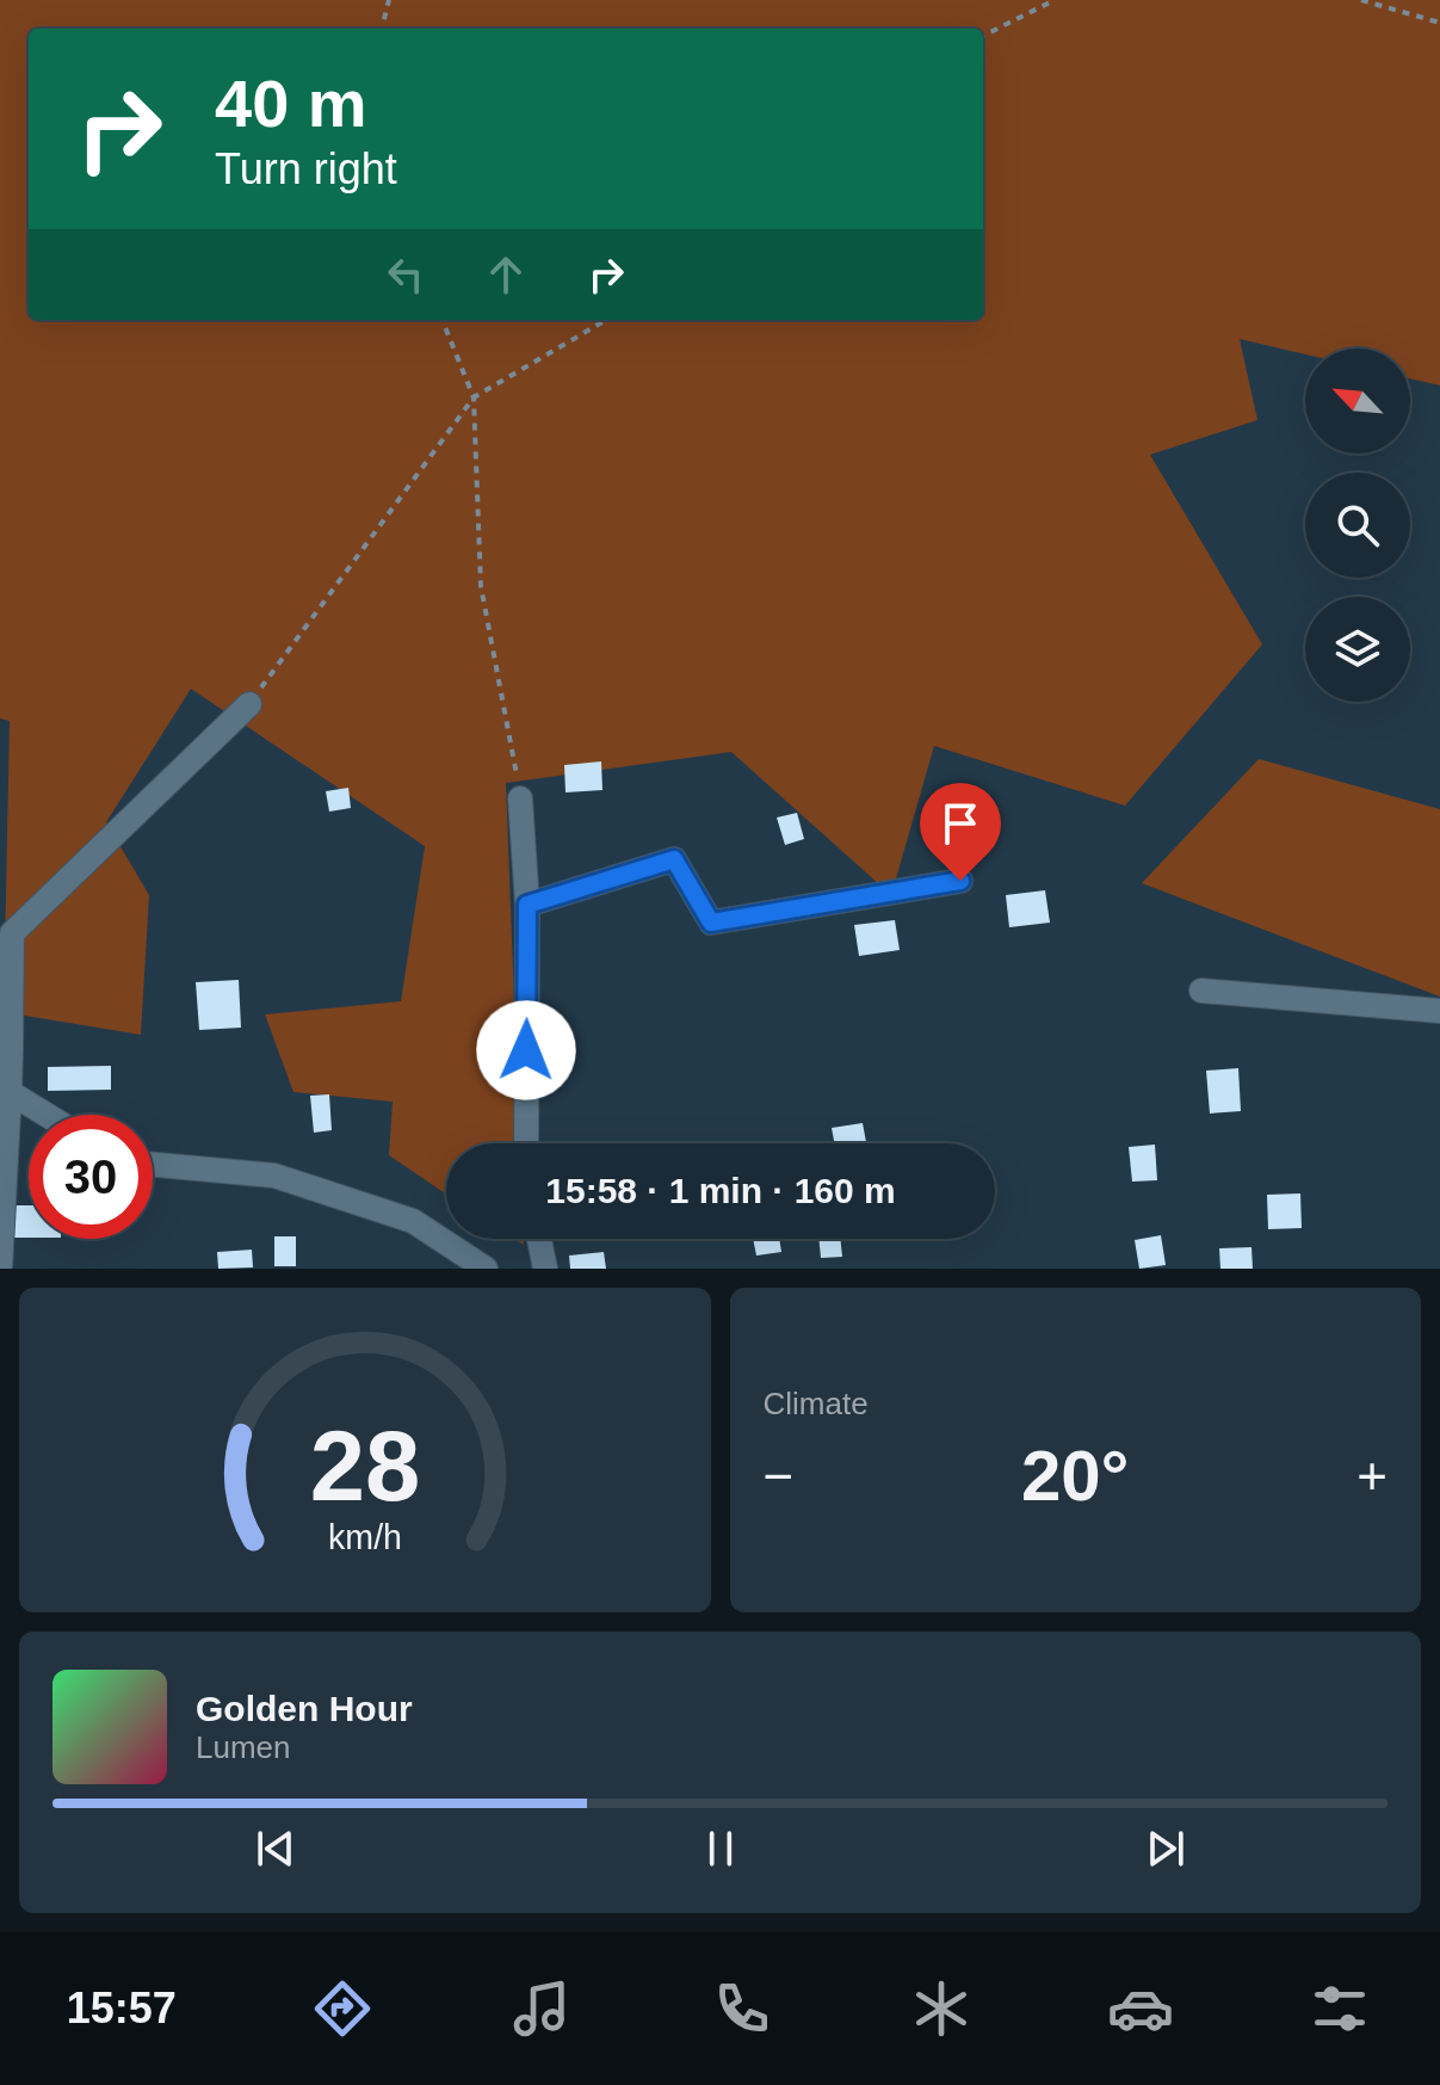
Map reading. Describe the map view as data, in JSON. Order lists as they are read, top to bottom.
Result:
{
  "north": "top left",
  "page": {
    "turn": ["40 m", "Turn right"],
    "limit": "30",
    "trip": "15:58 · 1 min · 160 m",
    "tile": "Climate",
    "heat": ["−", "20°", "+"],
    "song": ["Golden Hour", "Lumen"],
    "tabs": "15:57",
    "gauge": ["28", "km/h"]
  }
}
